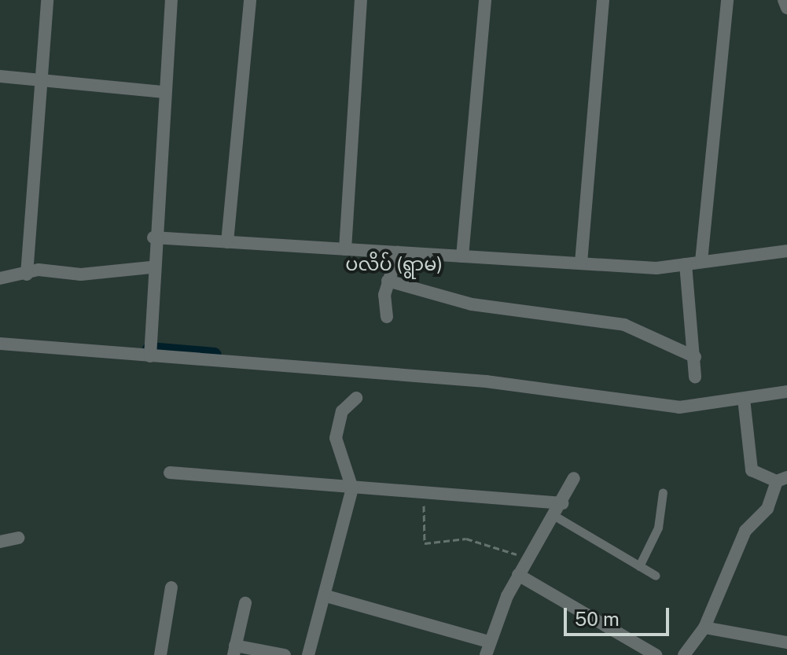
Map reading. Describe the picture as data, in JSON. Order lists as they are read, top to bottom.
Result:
{
  "districts": ["ပလိပ် (ရွာမ)"],
  "scale_bar": "50 m"
}
